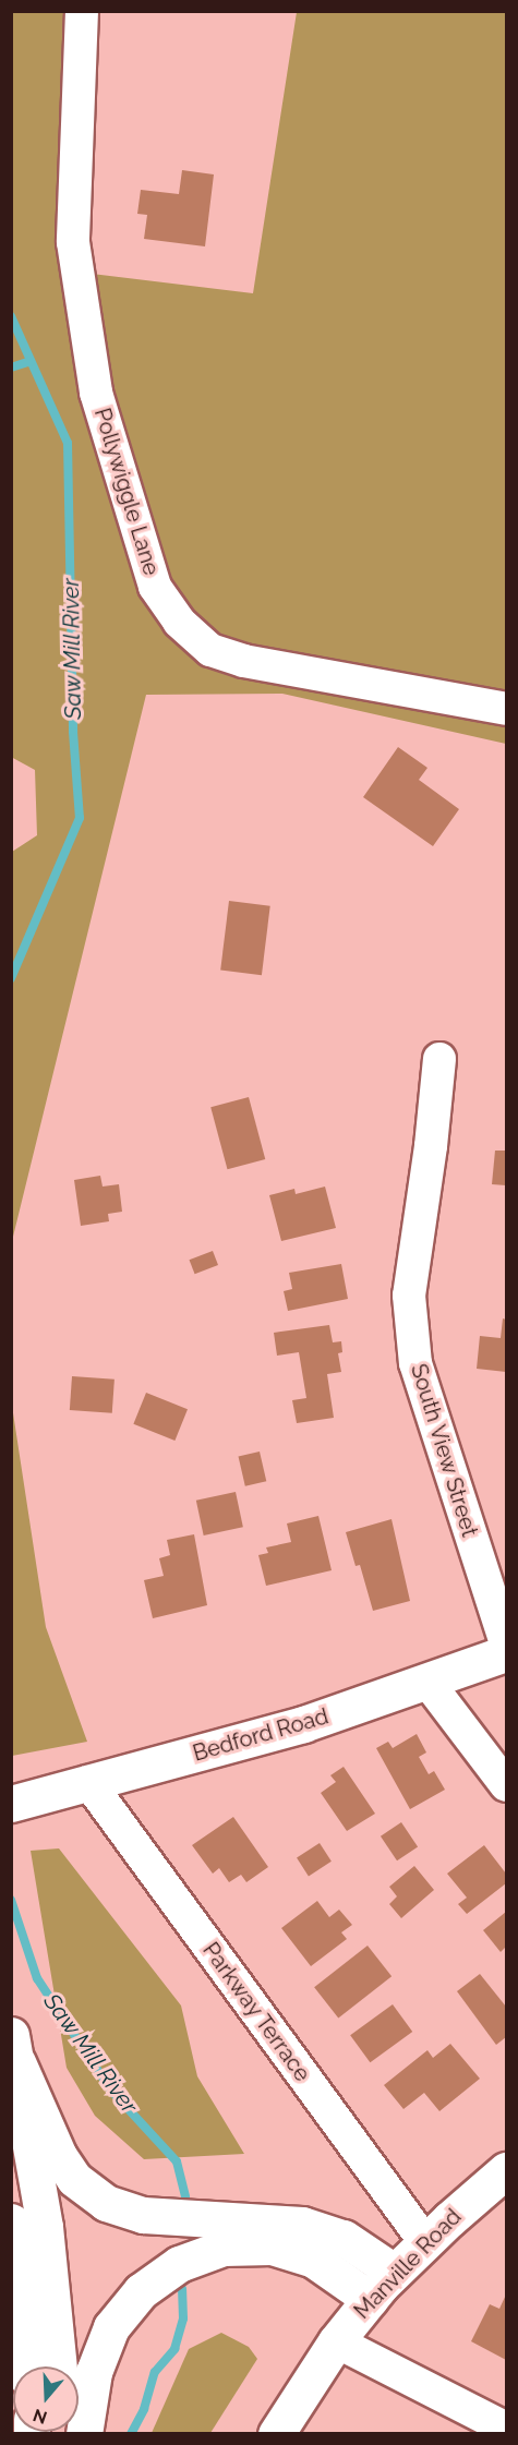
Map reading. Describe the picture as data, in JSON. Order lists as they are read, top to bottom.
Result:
{
  "streets": {
    "main road": ["Bedford Road", "Manville Road"],
    "street": ["Pollywiggle Lane", "South View Street", "Parkway Terrace"]
  },
  "crossings": [
    ["Bedford Road", "Parkway Terrace"],
    ["Parkway Terrace", "Manville Road"]
  ],
  "water": ["Saw Mill River"],
  "north": "bottom"
}
